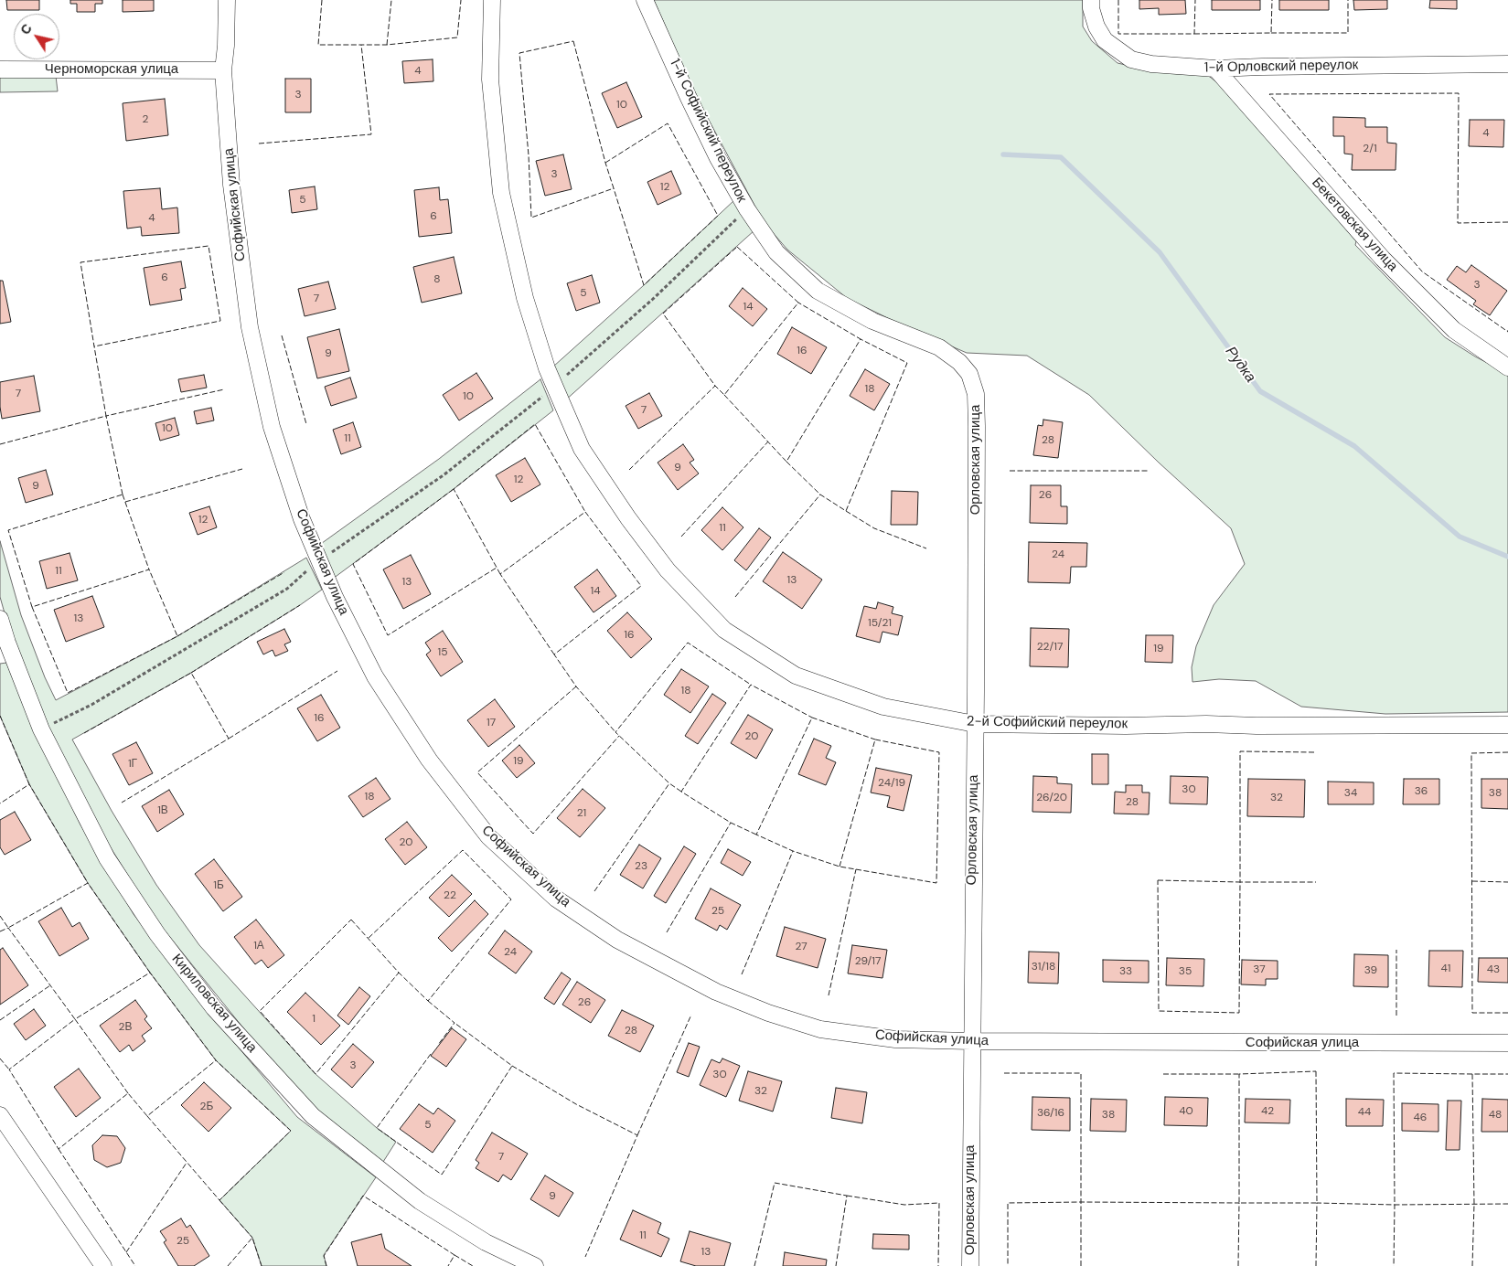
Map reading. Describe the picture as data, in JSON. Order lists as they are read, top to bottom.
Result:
{
  "streets": {
    "street": [
      "1-й Орловский переулок",
      "Черноморская улица",
      "1-й Софийский переулок",
      "Софийская улица",
      "Бекетовская улица",
      "Орловская улица",
      "2-й Софийский переулок",
      "Кириловская улица"
    ]
  },
  "crossings": [
    ["1-й Орловский переулок", "Бекетовская улица"],
    ["Черноморская улица", "Софийская улица"],
    ["1-й Софийский переулок", "Орловская улица"],
    ["Софийская улица", "Орловская улица"],
    ["Орловская улица", "2-й Софийский переулок"]
  ],
  "water": ["Рудка"],
  "house_numbers": [
    "4",
    "3",
    "10",
    "2",
    "4",
    "2/1",
    "3",
    "12",
    "5",
    "6",
    "4",
    "6",
    "8",
    "3",
    "5",
    "7",
    "14",
    "16",
    "9",
    "18",
    "7",
    "10",
    "7",
    "10",
    "11",
    "28",
    "9",
    "12",
    "9",
    "26",
    "12",
    "11",
    "24",
    "11",
    "13",
    "13",
    "14",
    "13",
    "15/21",
    "16",
    "22/17",
    "19",
    "15",
    "18",
    "16",
    "17",
    "20",
    "19",
    "1Г",
    "24/19",
    "30",
    "36",
    "34",
    "38",
    "18",
    "26/20",
    "32",
    "28",
    "1В",
    "21",
    "20",
    "23",
    "1Б",
    "22",
    "25",
    "1А",
    "27",
    "24",
    "29/17",
    "31/18",
    "41",
    "37",
    "43",
    "39",
    "33",
    "35",
    "26",
    "1",
    "2В",
    "28",
    "3",
    "30",
    "32",
    "2Б",
    "40",
    "42",
    "44",
    "36/16",
    "38",
    "48",
    "46",
    "5",
    "7",
    "9",
    "11",
    "25",
    "13"
  ],
  "north": "top left"
}
